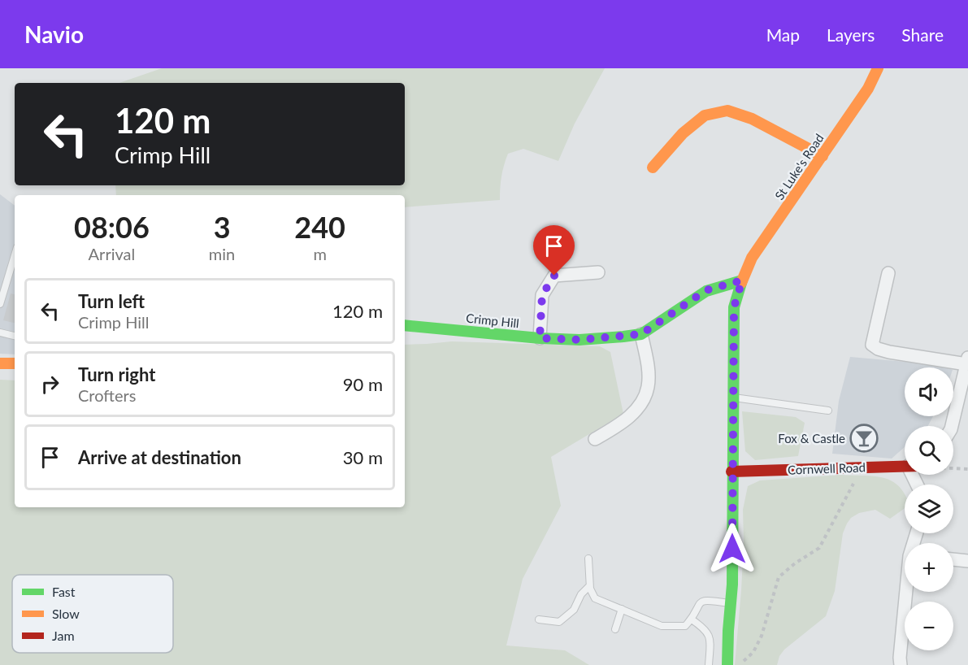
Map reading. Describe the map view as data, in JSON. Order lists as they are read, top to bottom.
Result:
{
  "streets": {
    "street": ["St Luke's Road", "Crimp Hill", "Cornwell Road"]
  },
  "crossings": [
    ["St Luke's Road", "Crimp Hill"],
    ["St Luke's Road", "Cornwell Road"]
  ],
  "places": {
    "bar": ["Fox & Castle"]
  },
  "legend": ["Fast", "Slow", "Jam"],
  "page": {
    "header": "Navio",
    "nav": ["Map", "Layers", "Share"],
    "turn": ["120 m", "Crimp Hill"],
    "eta": [
      "08:06",
      "Arrival",
      "3",
      "min",
      "240",
      "m"
    ],
    "list": [
      {
        "name": "Turn left",
        "note": "Crimp Hill",
        "value": "120 m"
      },
      {
        "name": "Turn right",
        "note": "Crofters",
        "value": "90 m"
      },
      {
        "name": "Arrive at destination",
        "value": "30 m"
      }
    ],
    "map_buttons": ["+", "−"]
  }
}
